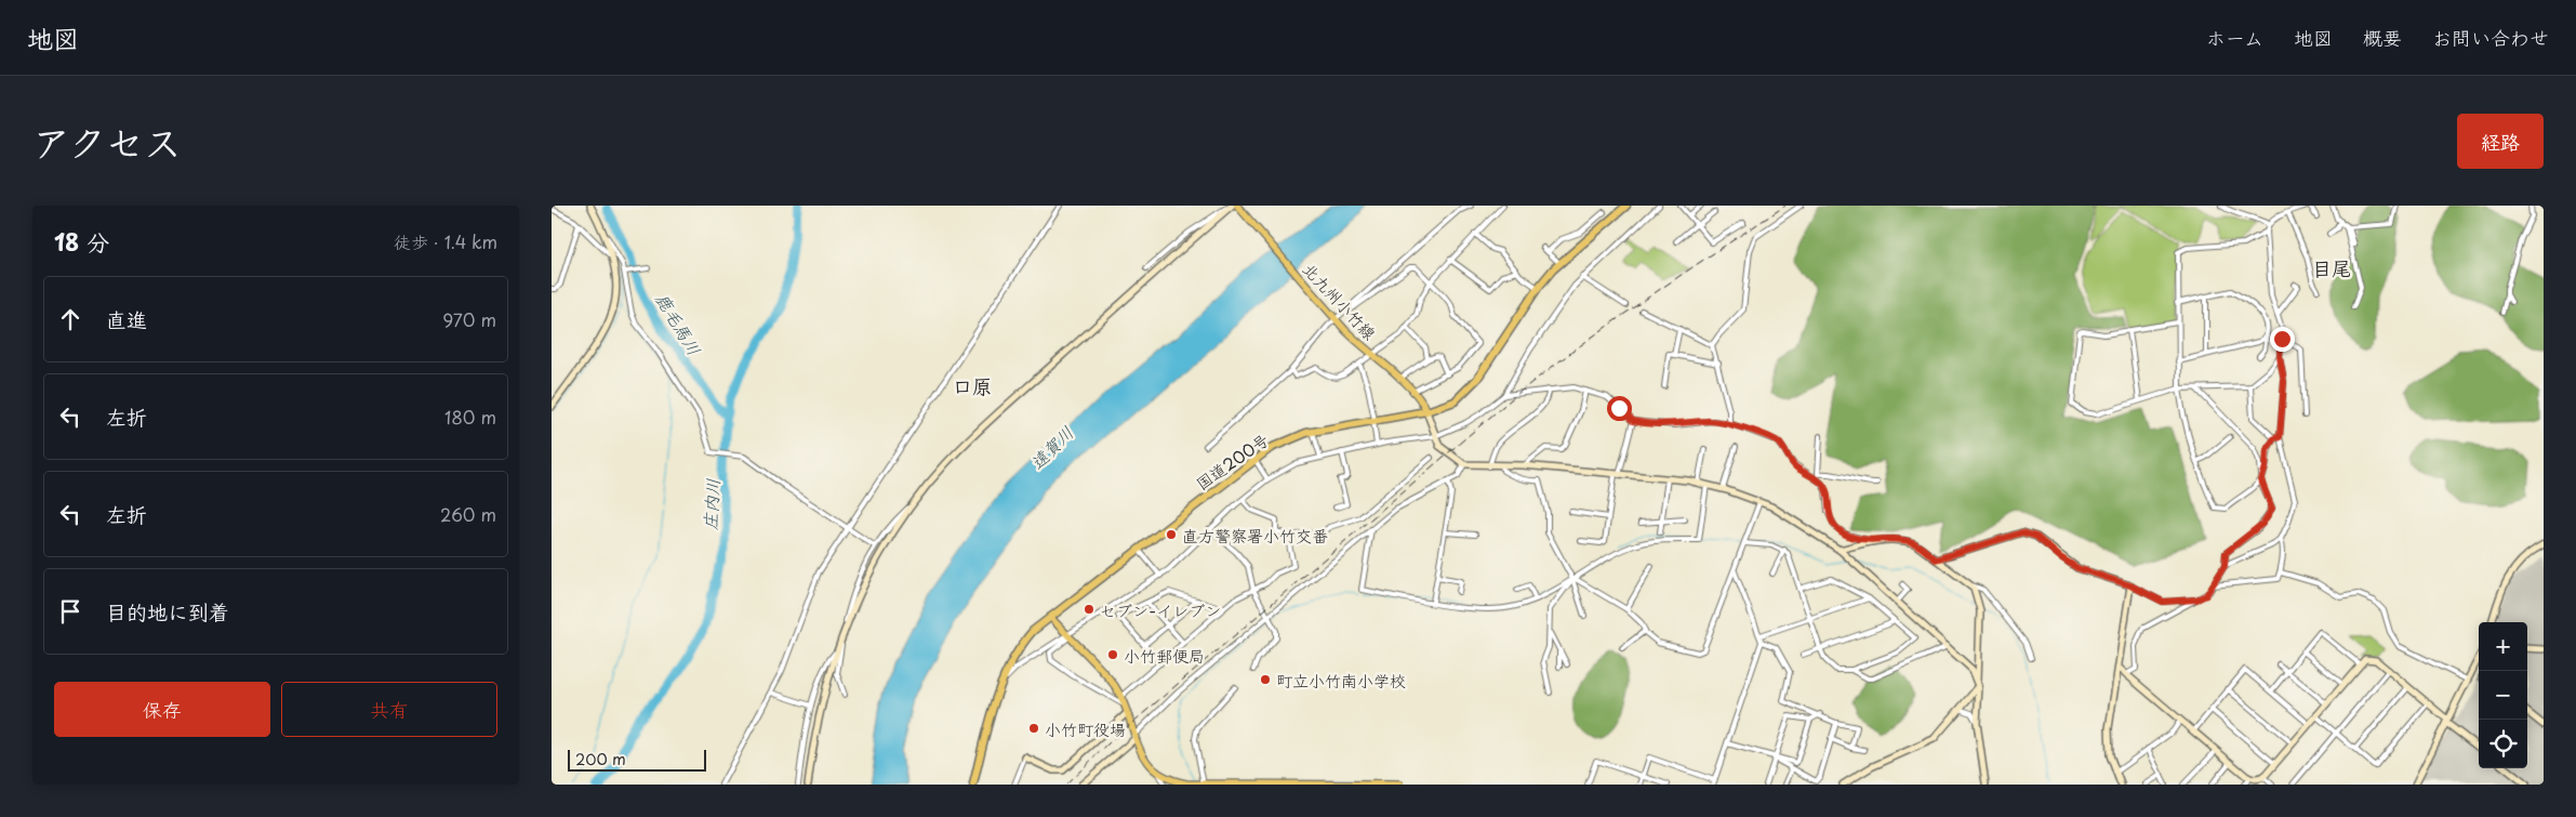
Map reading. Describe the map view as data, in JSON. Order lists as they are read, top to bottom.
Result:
{
  "streets": {
    "highway": ["国道200号"],
    "main road": ["北九州小竹線"]
  },
  "crossings": [
    ["北九州小竹線", "国道200号"]
  ],
  "districts": ["目尾", "口原"],
  "water": ["鹿毛馬川", "遠賀川", "庄内川"],
  "places": [
    "直方警察署小竹交番",
    "セブン-イレブン",
    "小竹郵便局",
    "町立小竹南小学校",
    "小竹町役場"
  ],
  "scale_bar": "200 m",
  "page": {
    "header": "地図",
    "nav": [
      "ホーム",
      "地図",
      "概要",
      "お問い合わせ"
    ],
    "title": "アクセス",
    "buttons": [
      "経路",
      ["保存", "共有"]
    ],
    "heading": ["18 分", "徒歩 · 1.4 km"],
    "list": [
      ["直進", "970 m"],
      ["左折", "180 m"],
      ["左折", "260 m"],
      "目的地に到着"
    ],
    "map_buttons": ["+", "−"],
    "scale": "200 m"
  }
}
